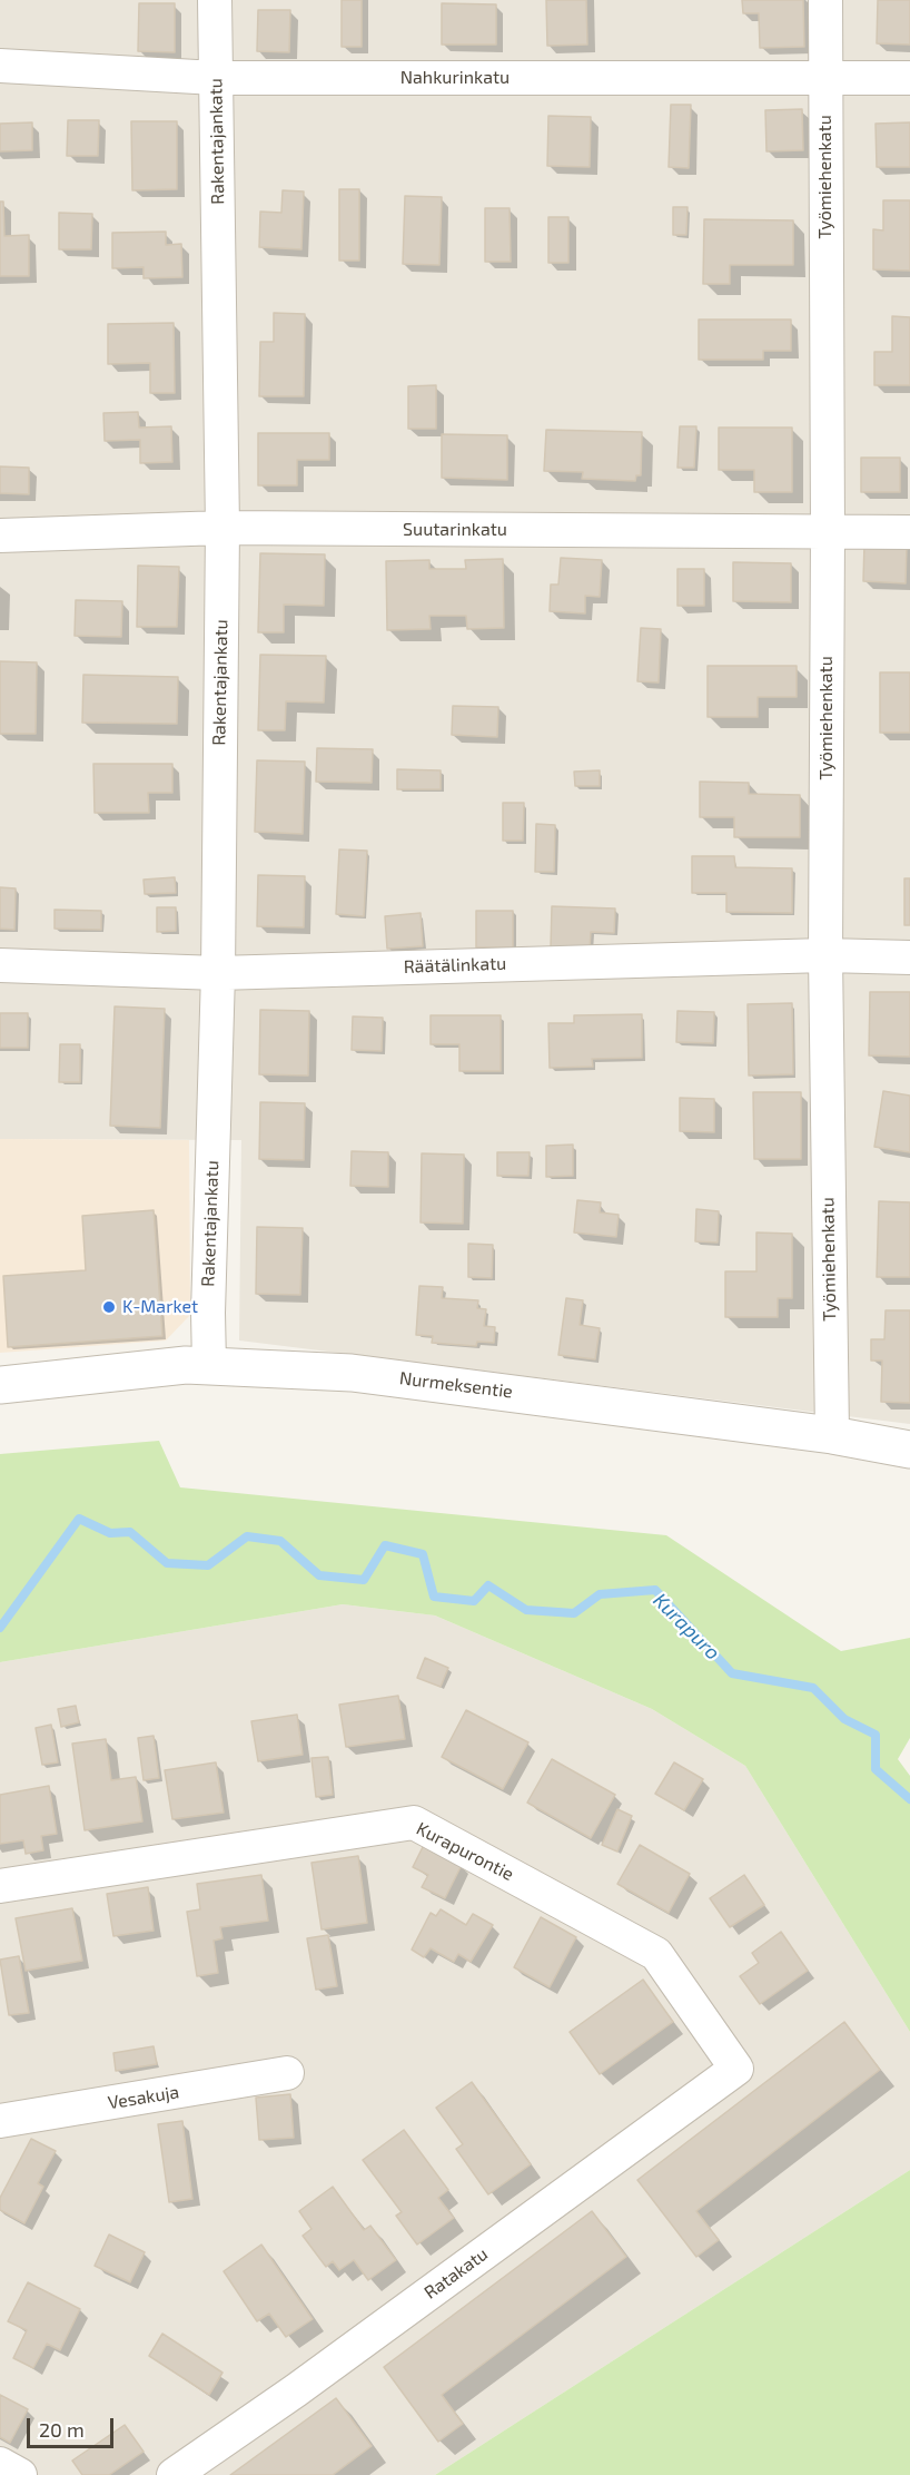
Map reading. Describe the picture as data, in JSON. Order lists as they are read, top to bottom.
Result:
{
  "streets": {
    "street": [
      "Nahkurinkatu",
      "Rakentajankatu",
      "Työmiehenkatu",
      "Suutarinkatu",
      "Räätälinkatu",
      "Nurmeksentie",
      "Kurapurontie",
      "Vesakuja",
      "Ratakatu"
    ]
  },
  "crossings": [
    ["Nahkurinkatu", "Rakentajankatu"],
    ["Nahkurinkatu", "Työmiehenkatu"],
    ["Rakentajankatu", "Suutarinkatu"],
    ["Rakentajankatu", "Räätälinkatu"],
    ["Rakentajankatu", "Nurmeksentie"],
    ["Työmiehenkatu", "Suutarinkatu"],
    ["Työmiehenkatu", "Räätälinkatu"],
    ["Työmiehenkatu", "Nurmeksentie"],
    ["Kurapurontie", "Ratakatu"]
  ],
  "water": ["Kurapuro"],
  "places": ["K-Market"],
  "scale_bar": "20 m"
}
